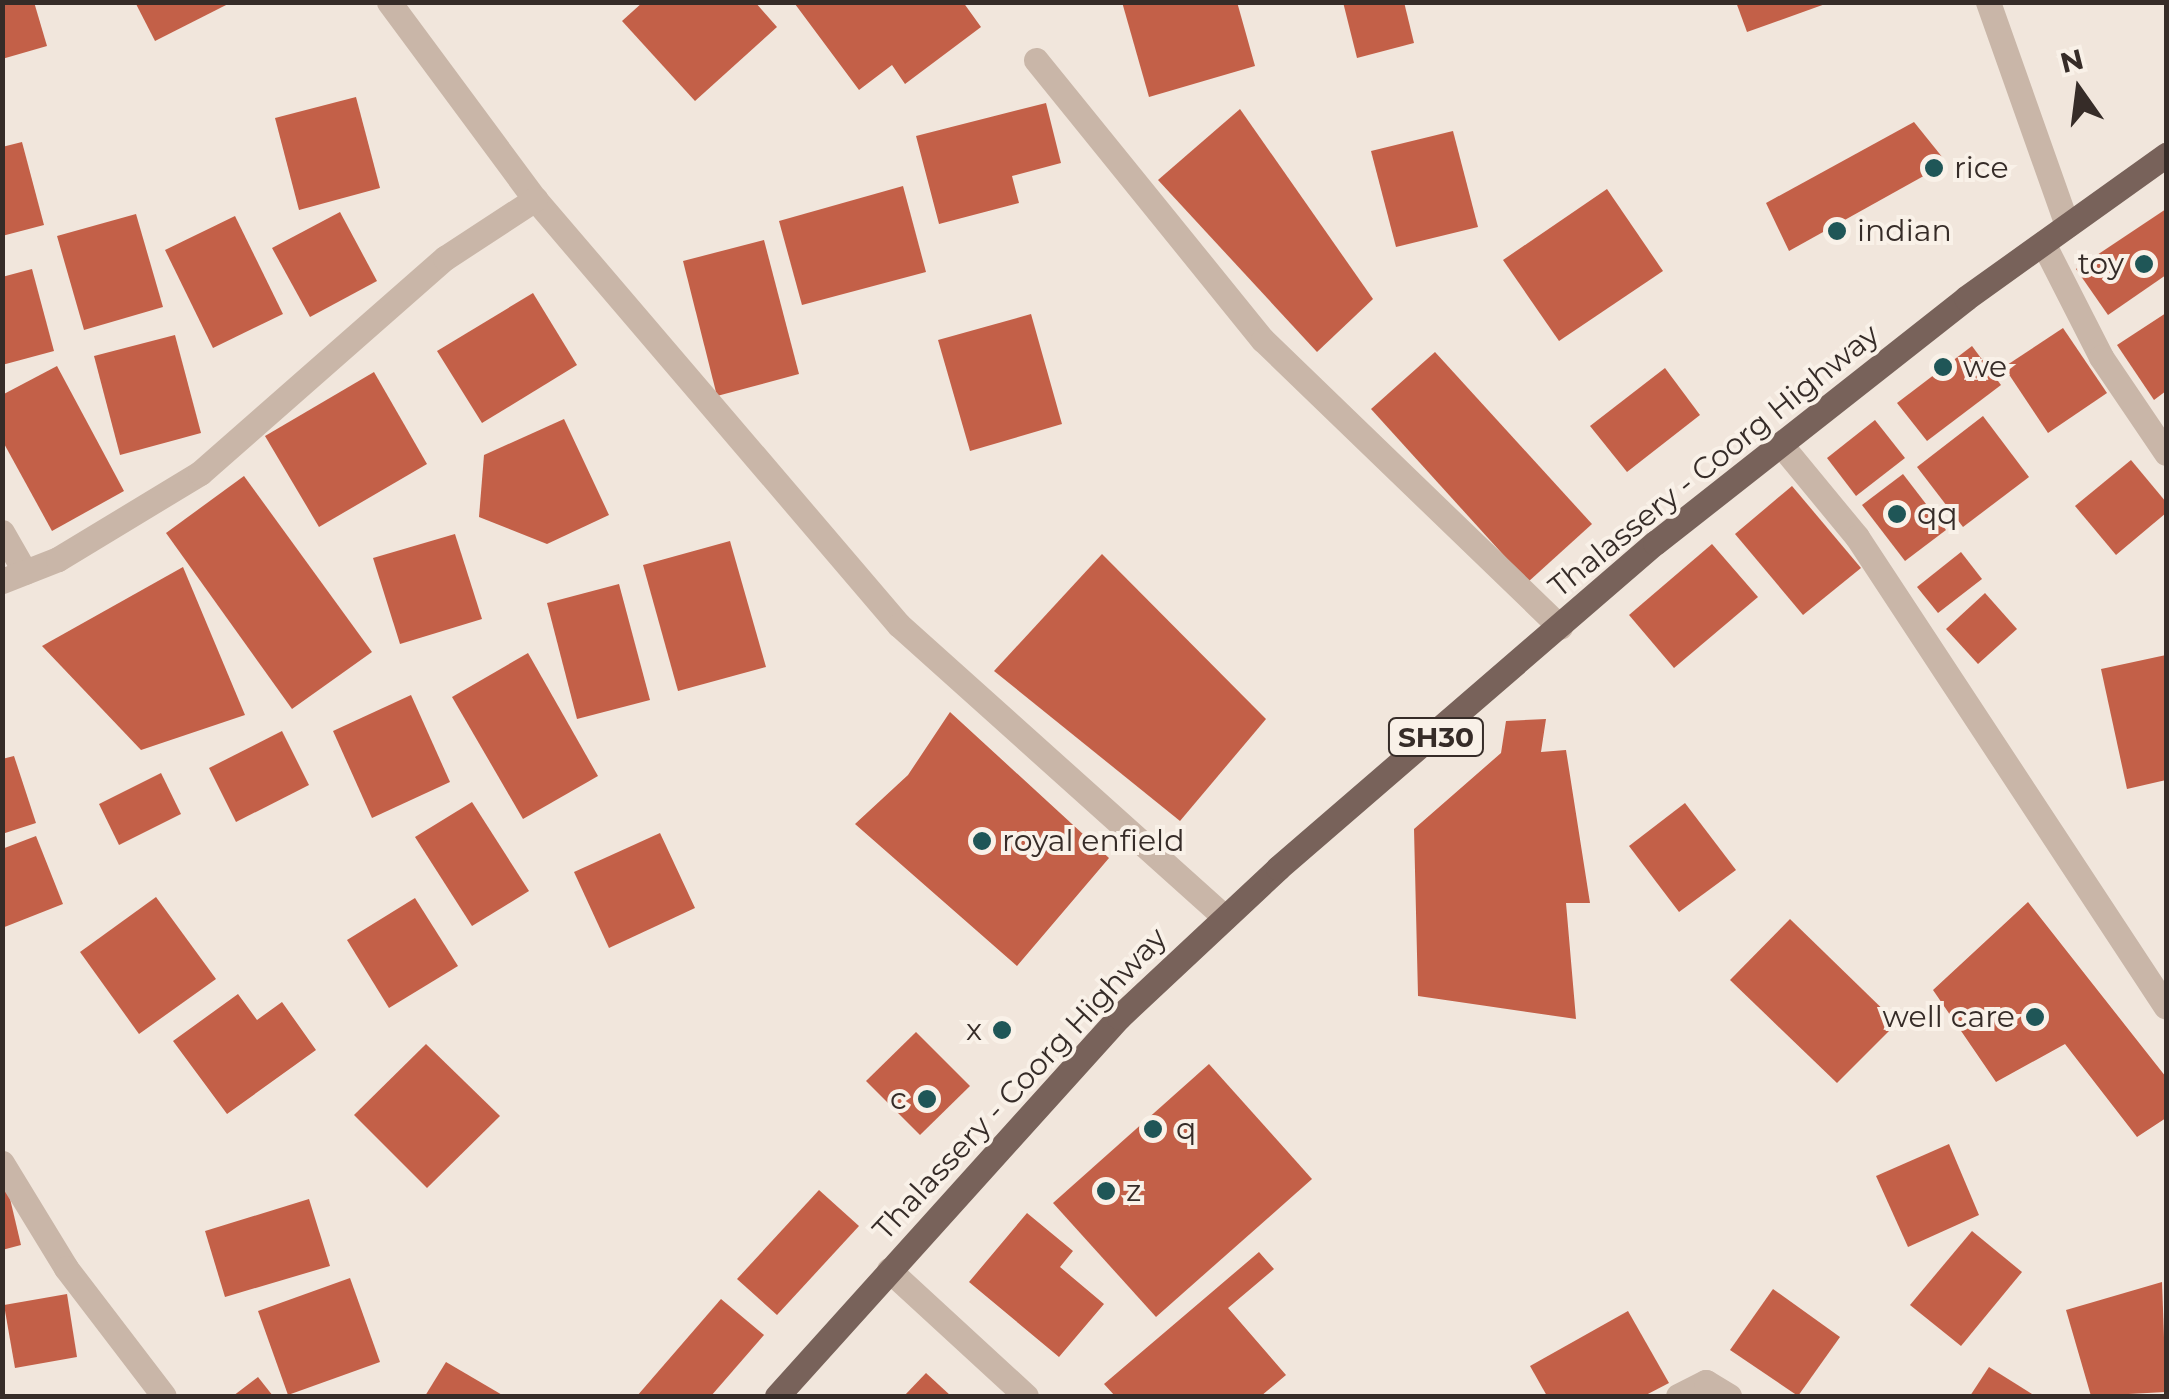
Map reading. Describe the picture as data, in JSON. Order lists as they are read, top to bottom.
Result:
{
  "streets": {
    "main road": ["Thalassery - Coorg Highway", "SH30"]
  },
  "places": [
    "rice",
    "indian",
    "toy",
    "we",
    "qq",
    "royal enfield",
    "well care",
    "x",
    "c",
    "q",
    "z"
  ],
  "north": "top"
}
